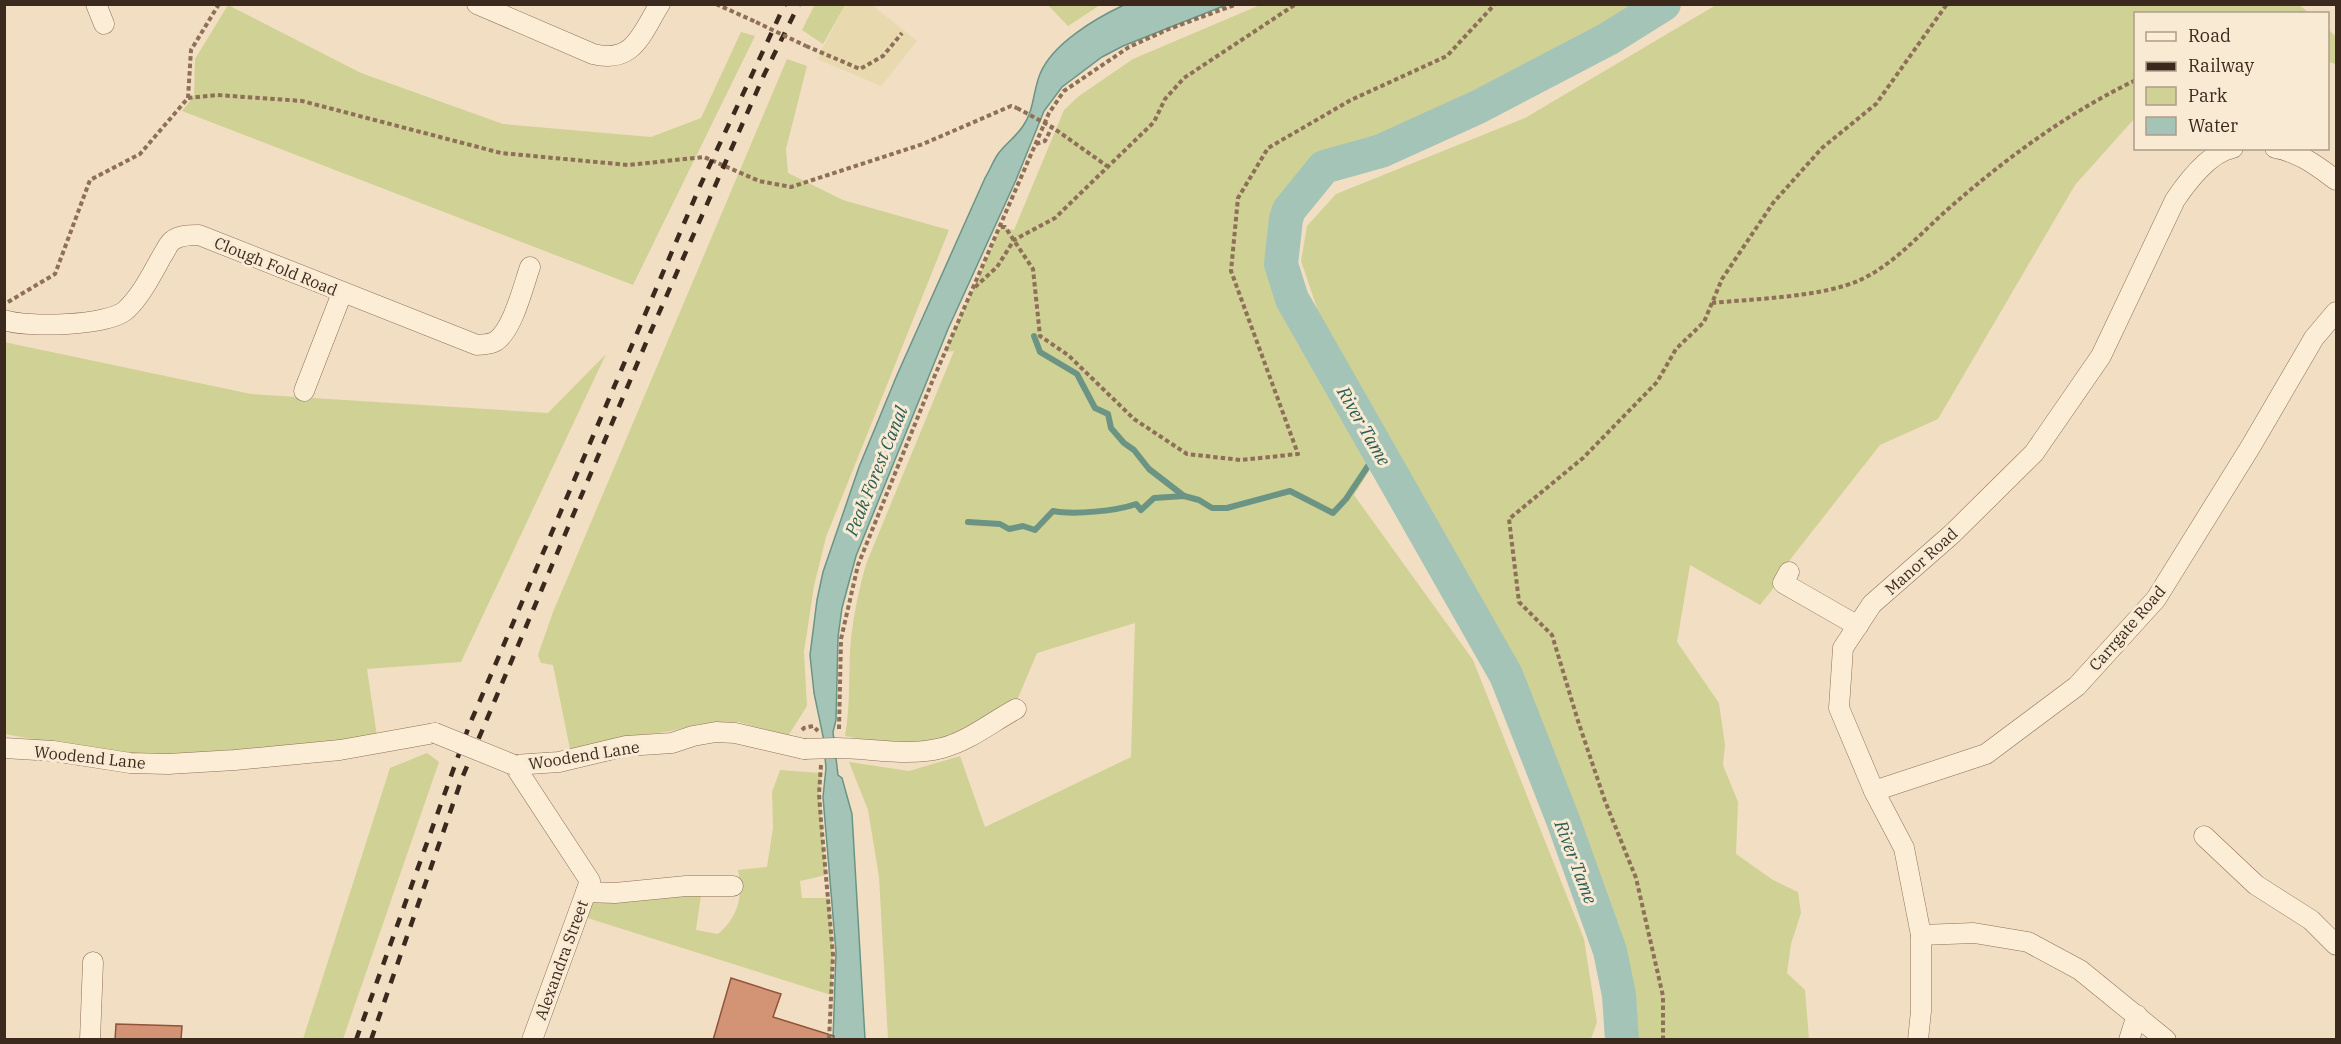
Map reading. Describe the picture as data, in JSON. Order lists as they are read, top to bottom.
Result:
{
  "streets": {
    "street": [
      "Clough Fold Road",
      "Manor Road",
      "Carrgate Road",
      "Woodend Lane",
      "Alexandra Street"
    ]
  },
  "crossings": [
    ["Manor Road", "Carrgate Road"]
  ],
  "water": ["River Tame", "Peak Forest Canal"],
  "legend": [
    "Road",
    "Railway",
    "Park",
    "Water"
  ]
}
